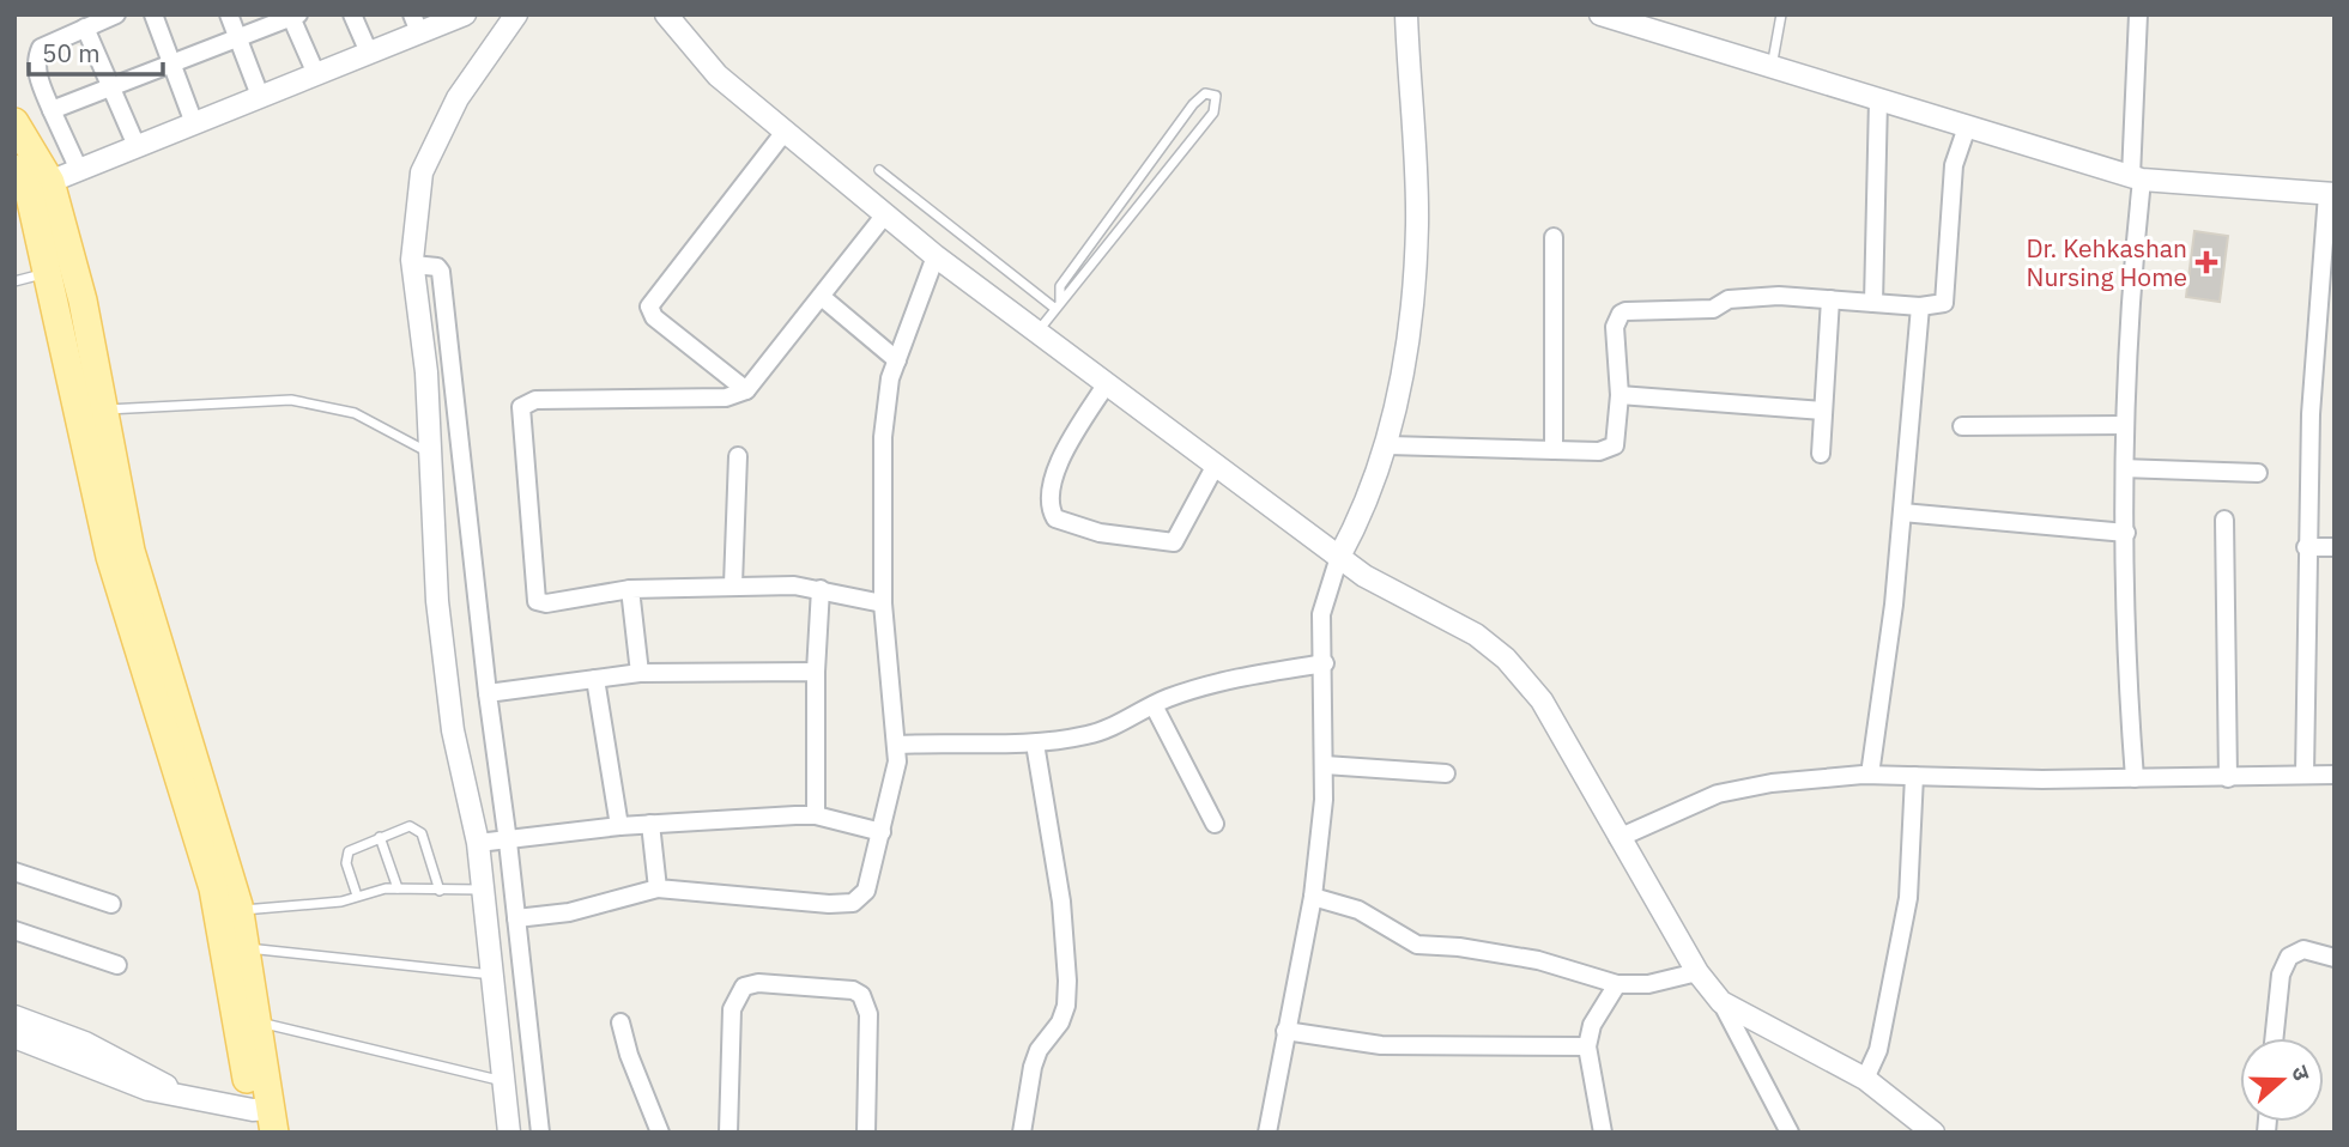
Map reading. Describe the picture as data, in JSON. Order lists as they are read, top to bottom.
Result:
{
  "places": {
    "health": ["Dr. Kehkashan Nursing Home"]
  },
  "scale_bar": "50 m",
  "north": "right"
}
